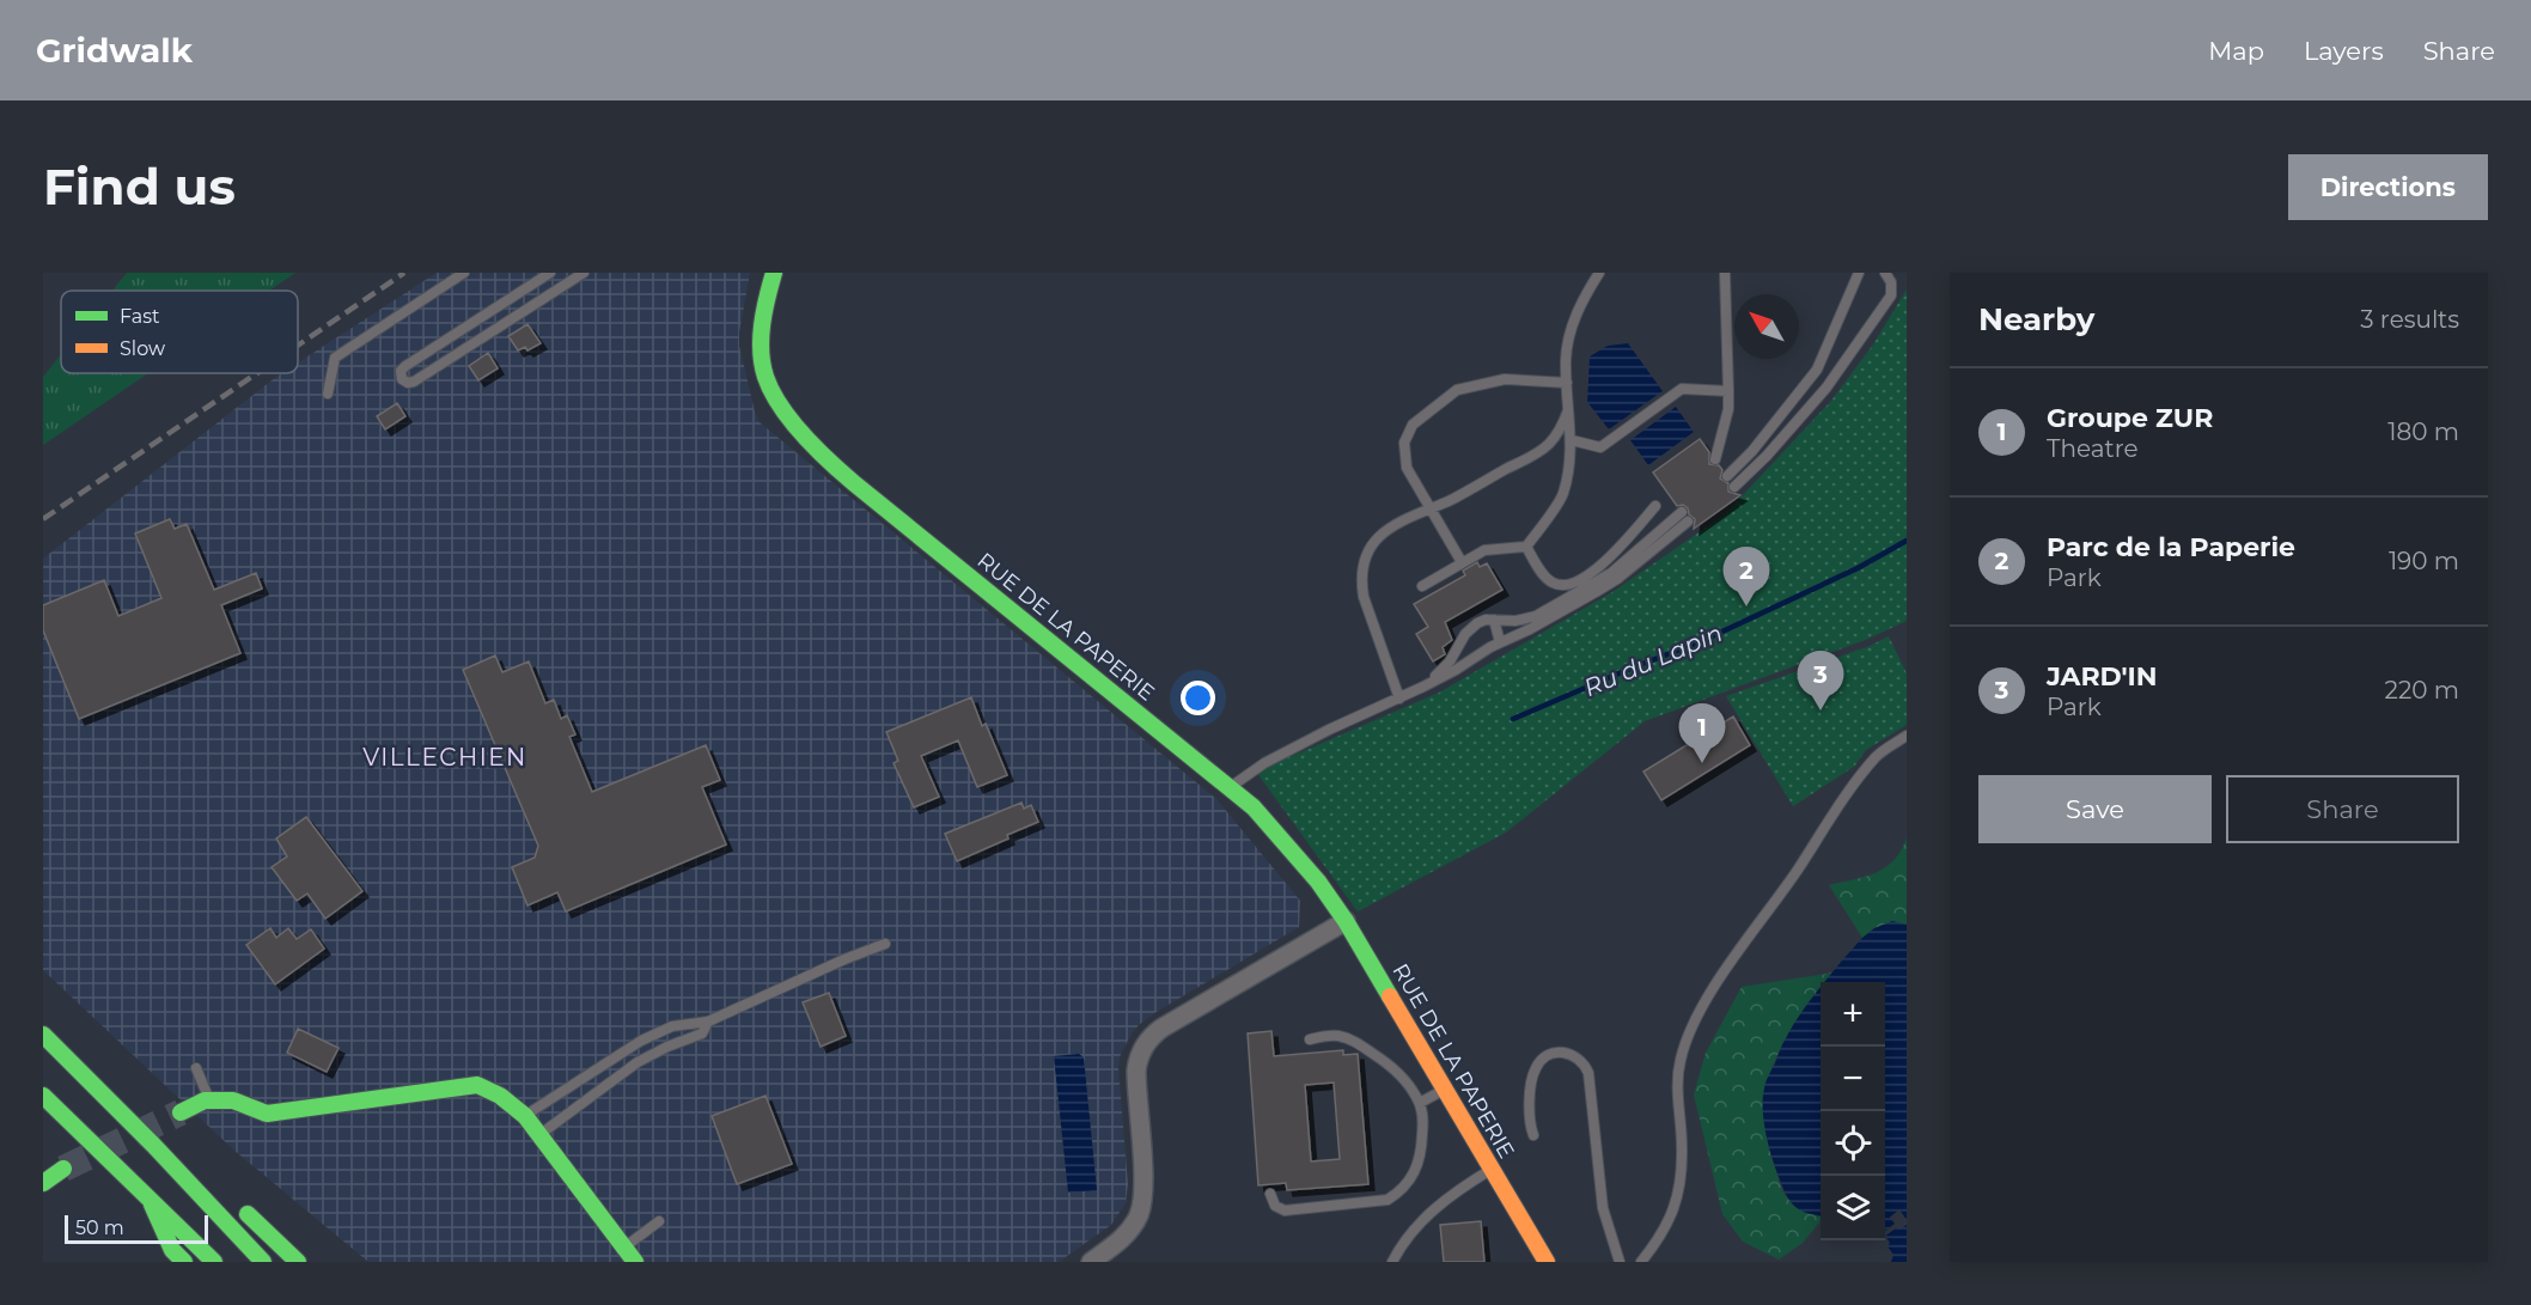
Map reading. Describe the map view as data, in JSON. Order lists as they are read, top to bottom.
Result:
{
  "streets": {
    "main road": ["RUE DE LA PAPERIE"]
  },
  "districts": ["VILLECHIEN"],
  "water": ["Ru du Lapin"],
  "legend": ["Fast", "Slow"],
  "scale_bar": "50 m",
  "north": "top left",
  "page": {
    "header": "Gridwalk",
    "nav": ["Map", "Layers", "Share"],
    "buttons": [
      "Directions",
      ["Save", "Share"]
    ],
    "title": "Find us",
    "heading": ["Nearby", "3 results"],
    "list": [
      {
        "mark": "1",
        "name": "Groupe ZUR",
        "note": "Theatre",
        "value": "180 m"
      },
      {
        "mark": "2",
        "name": "Parc de la Paperie",
        "note": "Park",
        "value": "190 m"
      },
      {
        "mark": "3",
        "name": "JARD'IN",
        "note": "Park",
        "value": "220 m"
      }
    ],
    "pins": ["2", "3", "1"],
    "map_buttons": ["+", "−"],
    "scale": "50 m"
  }
}
